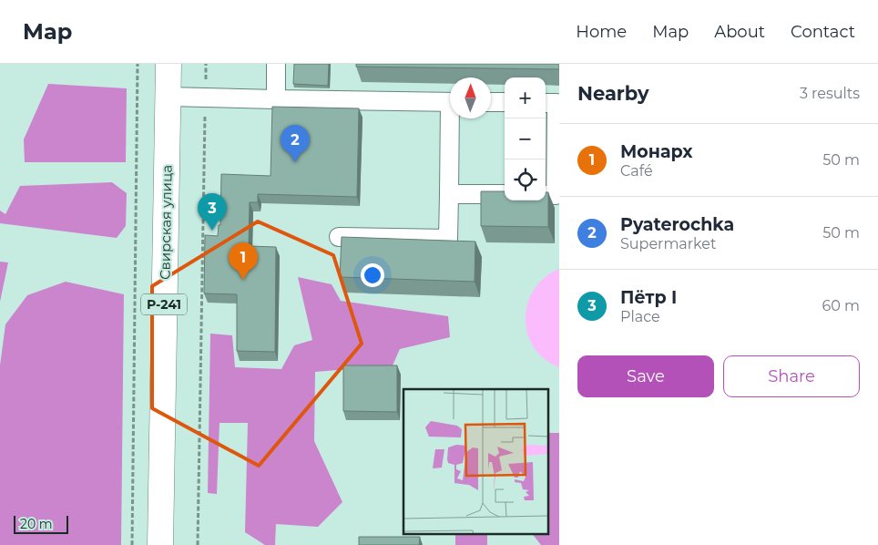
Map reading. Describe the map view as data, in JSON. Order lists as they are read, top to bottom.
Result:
{
  "streets": {
    "highway": ["Свирская улица", "Р-241"]
  },
  "scale_bar": "20 m",
  "north": "top",
  "page": {
    "header": "Map",
    "nav": [
      "Home",
      "Map",
      "About",
      "Contact"
    ],
    "heading": ["Nearby", "3 results"],
    "map_buttons": ["+", "−"],
    "list": [
      {
        "mark": "1",
        "name": "Монарх",
        "note": "Café",
        "value": "50 m"
      },
      {
        "mark": "2",
        "name": "Pyaterochka",
        "note": "Supermarket",
        "value": "50 m"
      },
      {
        "mark": "3",
        "name": "Пётр I",
        "note": "Place",
        "value": "60 m"
      }
    ],
    "pins": ["2", "3", "1"],
    "buttons": ["Save", "Share"],
    "scale": "20 m"
  }
}
